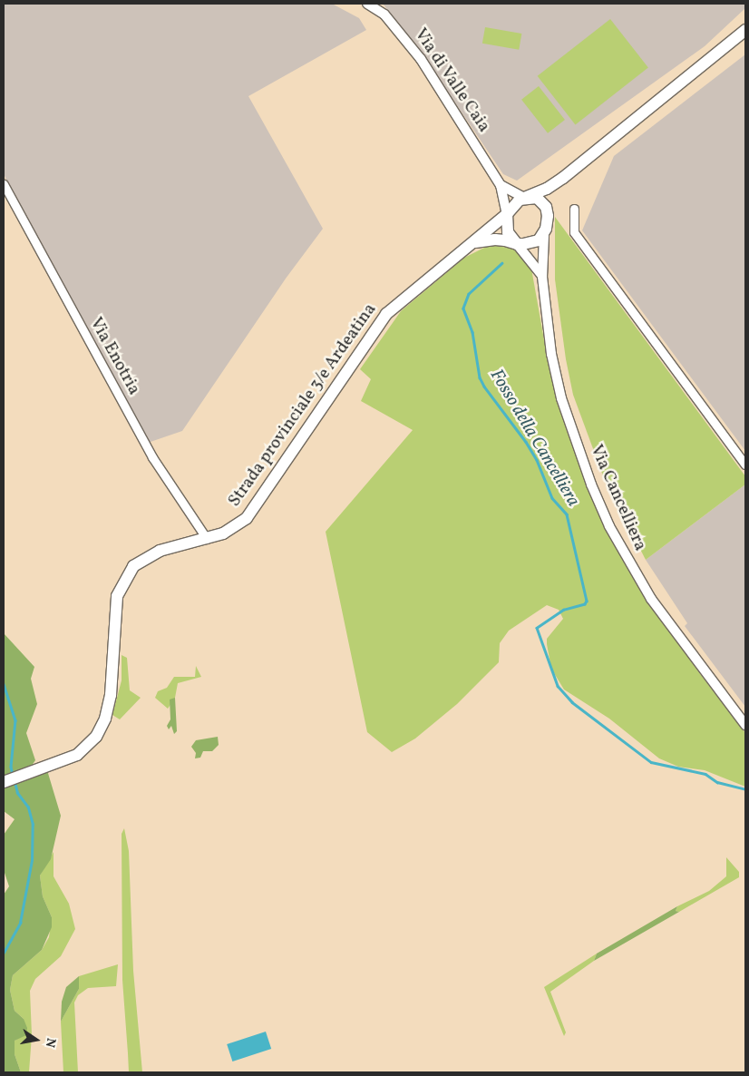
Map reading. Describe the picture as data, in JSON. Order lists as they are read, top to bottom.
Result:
{
  "streets": {
    "main road": ["Strada provinciale 3/e Ardeatina"],
    "street": ["Via di Valle Caia", "Via Enotria", "Via Cancelliera"]
  },
  "crossings": [
    ["Via di Valle Caia", "Strada provinciale 3/e Ardeatina"],
    ["Via di Valle Caia", "Via Cancelliera"],
    ["Via Enotria", "Strada provinciale 3/e Ardeatina"],
    ["Strada provinciale 3/e Ardeatina", "Via Cancelliera"]
  ],
  "water": ["Fosso della Cancelliera"],
  "north": "right"
}
